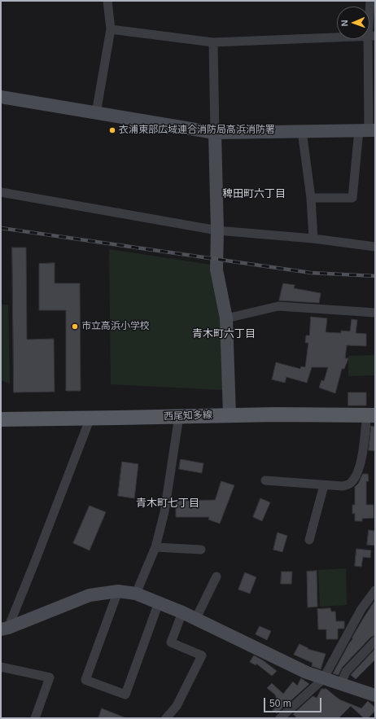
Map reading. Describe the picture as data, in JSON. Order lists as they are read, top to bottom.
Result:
{
  "streets": {
    "main road": ["西尾知多線"]
  },
  "districts": ["稗田町六丁目", "青木町六丁目", "青木町七丁目"],
  "places": ["衣浦東部広域連合消防局高浜消防署", "市立高浜小学校"],
  "scale_bar": "50 m",
  "north": "left"
}
